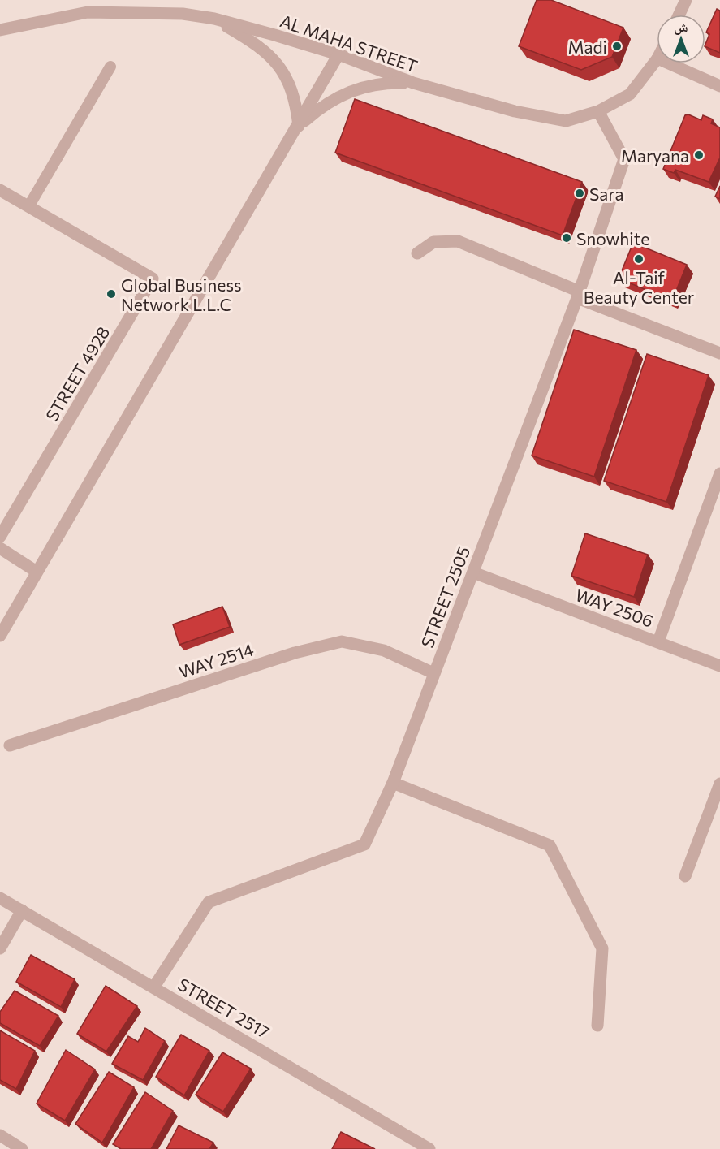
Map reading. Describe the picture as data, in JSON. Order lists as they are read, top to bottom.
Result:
{
  "streets": {
    "street": [
      "AL MAHA STREET",
      "STREET 4928",
      "STREET 2505",
      "WAY 2506",
      "WAY 2514",
      "STREET 2517"
    ]
  },
  "crossings": [
    ["AL MAHA STREET", "STREET 2505"],
    ["STREET 2505", "WAY 2506"],
    ["STREET 2505", "WAY 2514"],
    ["STREET 2505", "STREET 2517"]
  ],
  "places": [
    "Madi",
    "Maryana",
    "Sara",
    "Snowhite",
    "Al-Taif Beauty Center",
    "Global Business Network L.L.C"
  ],
  "north": "top"
}
